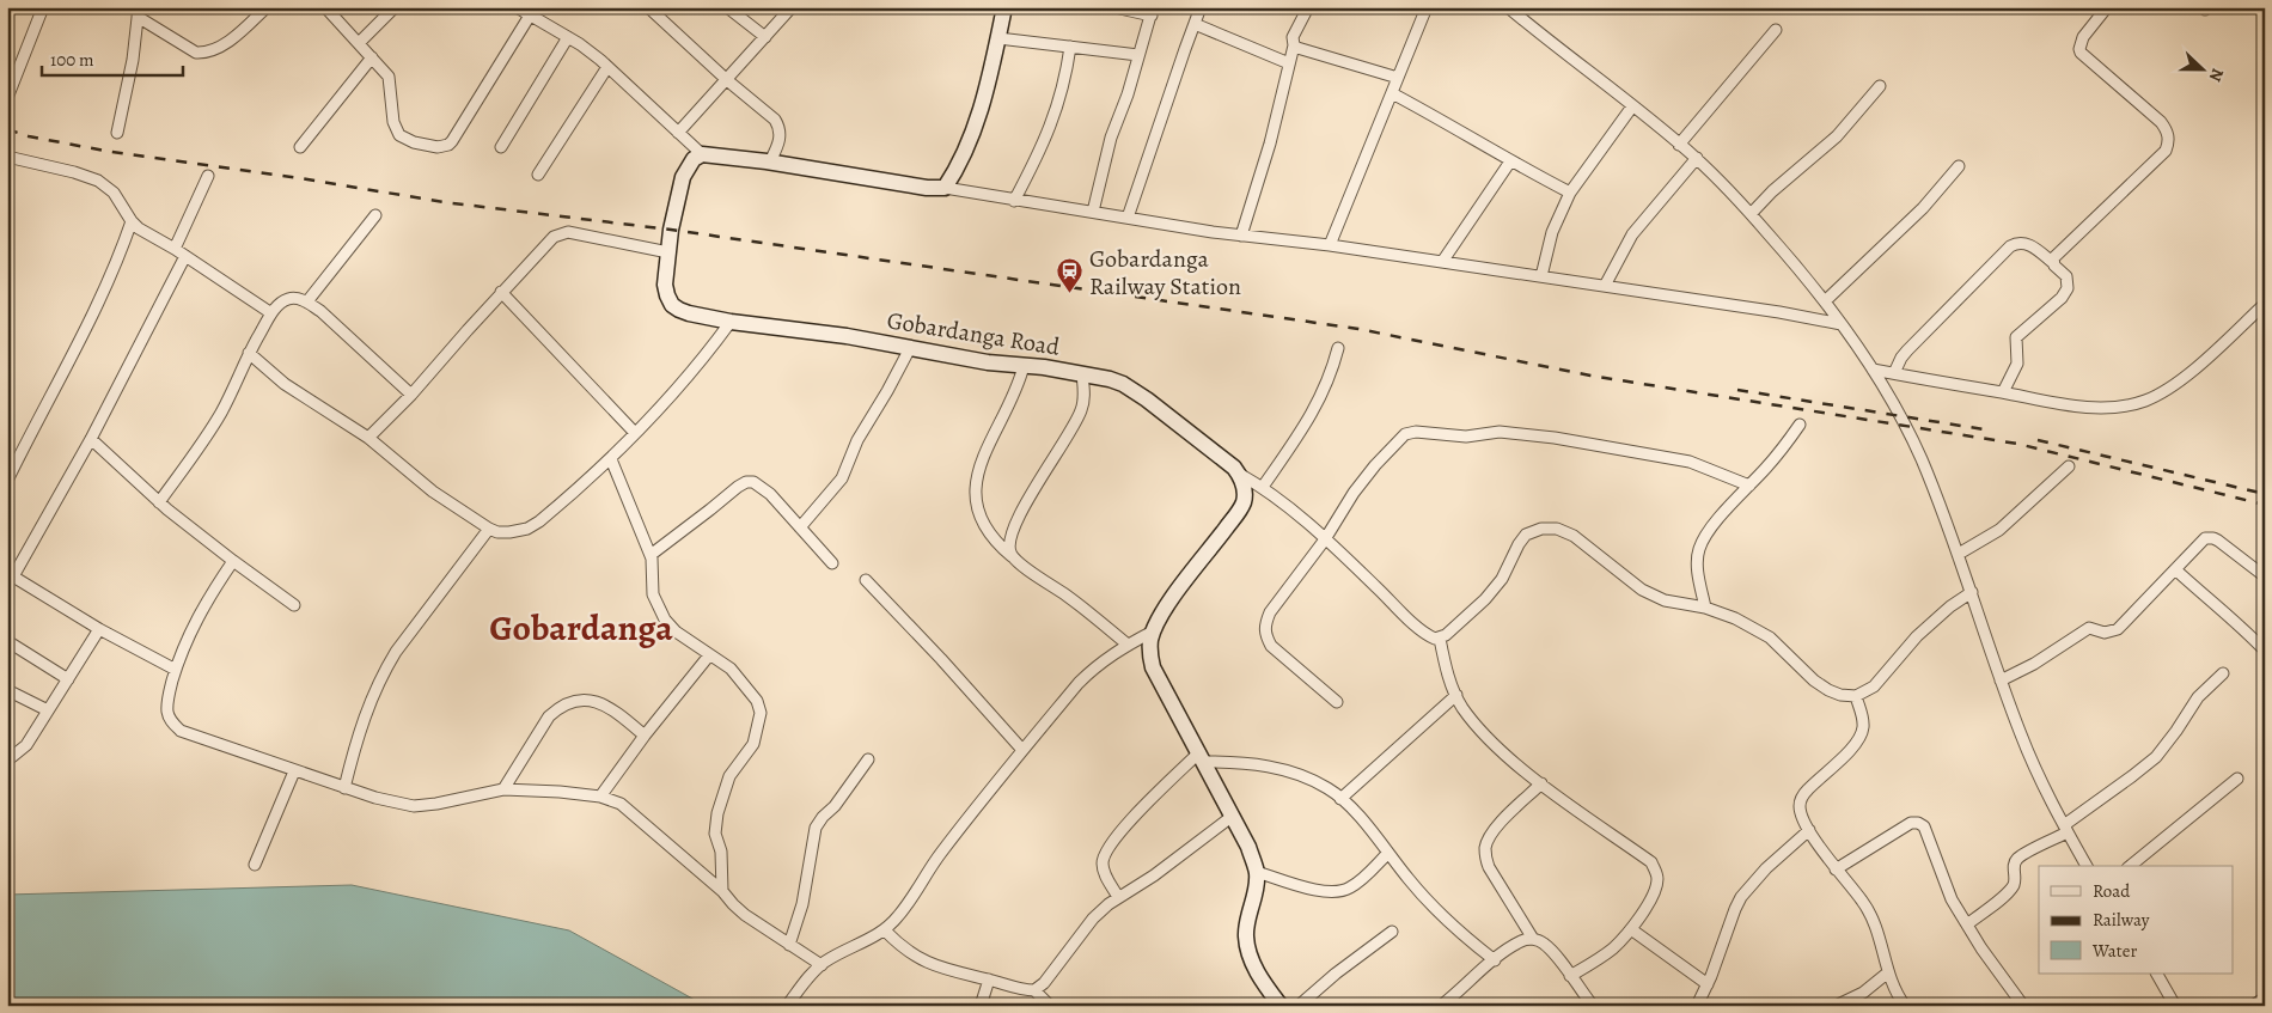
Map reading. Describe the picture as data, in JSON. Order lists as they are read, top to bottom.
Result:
{
  "streets": {
    "main road": ["Gobardanga Road"]
  },
  "districts": ["Gobardanga"],
  "places": {
    "station": ["Gobardanga Railway Station"]
  },
  "legend": ["Road", "Railway", "Water"],
  "scale_bar": "100 m",
  "north": "right"
}
